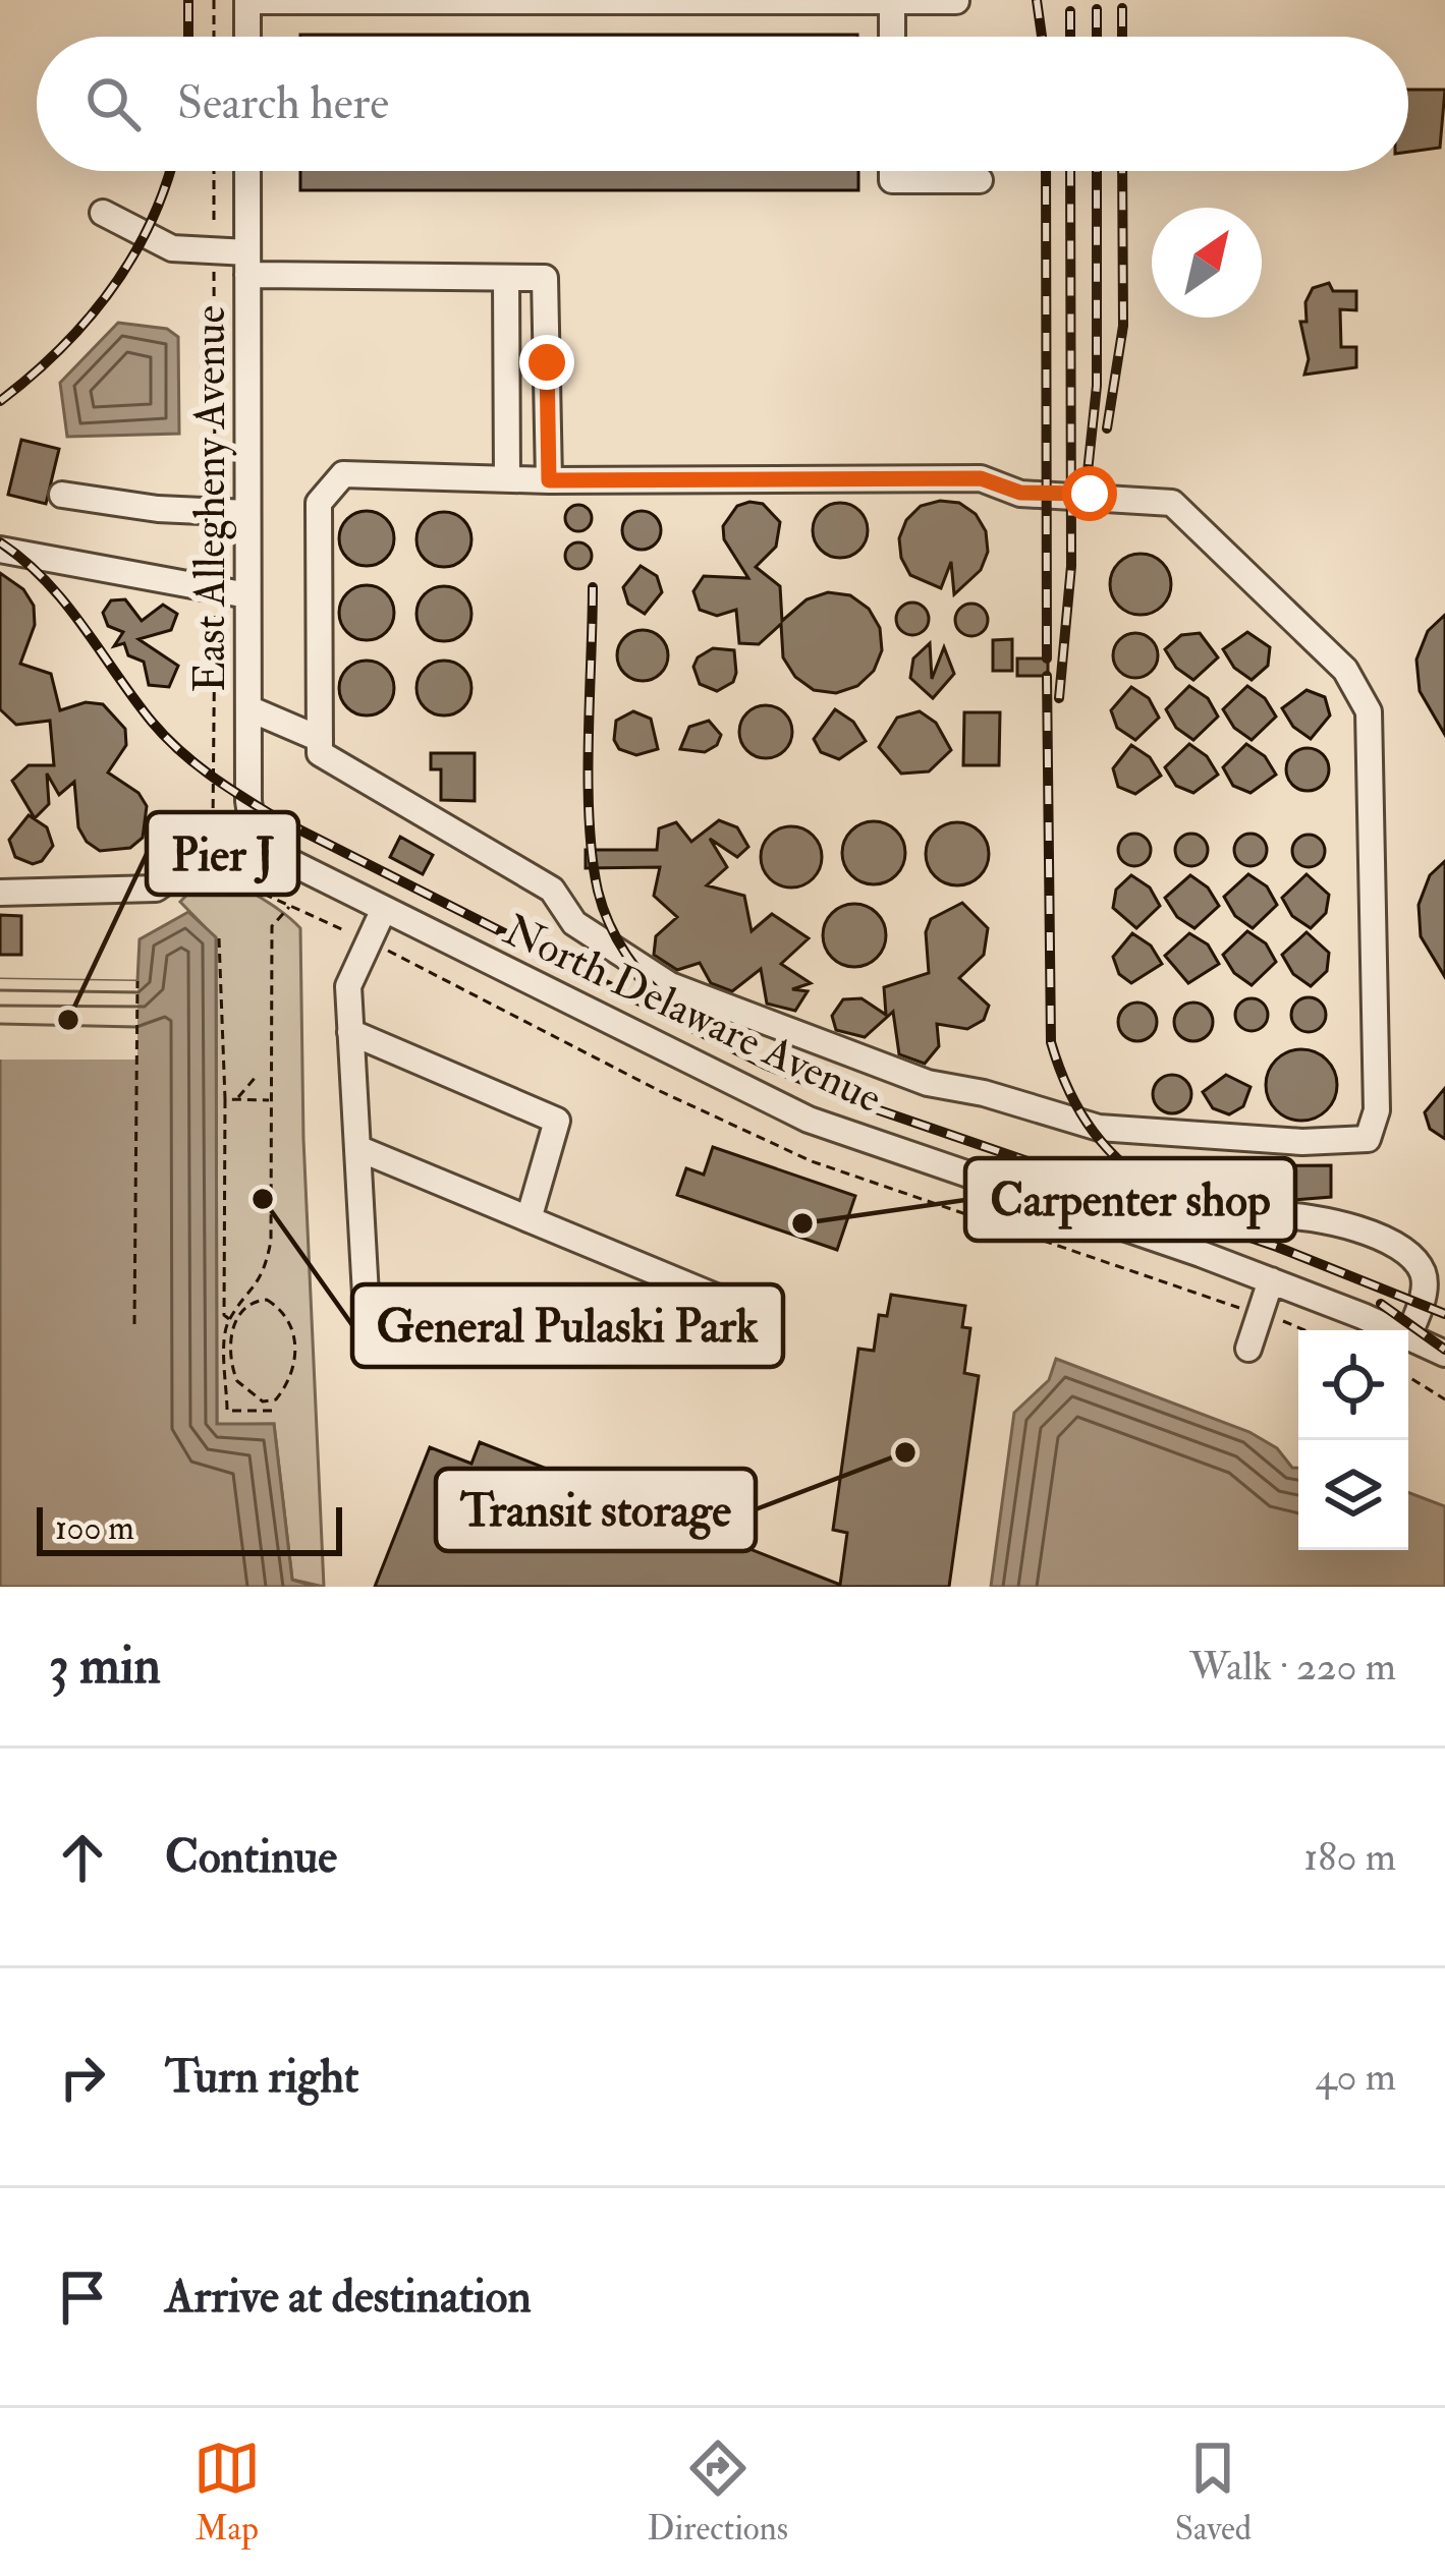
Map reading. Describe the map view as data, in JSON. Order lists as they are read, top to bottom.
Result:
{
  "streets": {
    "street": ["East Allegheny Avenue", "North Delaware Avenue"]
  },
  "crossings": [
    ["East Allegheny Avenue", "North Delaware Avenue"]
  ],
  "places": [
    "Pier J",
    "General Pulaski Park",
    "Carpenter shop",
    "Transit storage"
  ],
  "scale_bar": "100 m",
  "north": "top right",
  "page": {
    "search": "Search here",
    "scale": "100 m",
    "heading": ["3 min", "Walk · 220 m"],
    "list": [
      ["Continue", "180 m"],
      ["Turn right", "40 m"],
      "Arrive at destination"
    ],
    "nav": ["Map", "Directions", "Saved"]
  }
}
